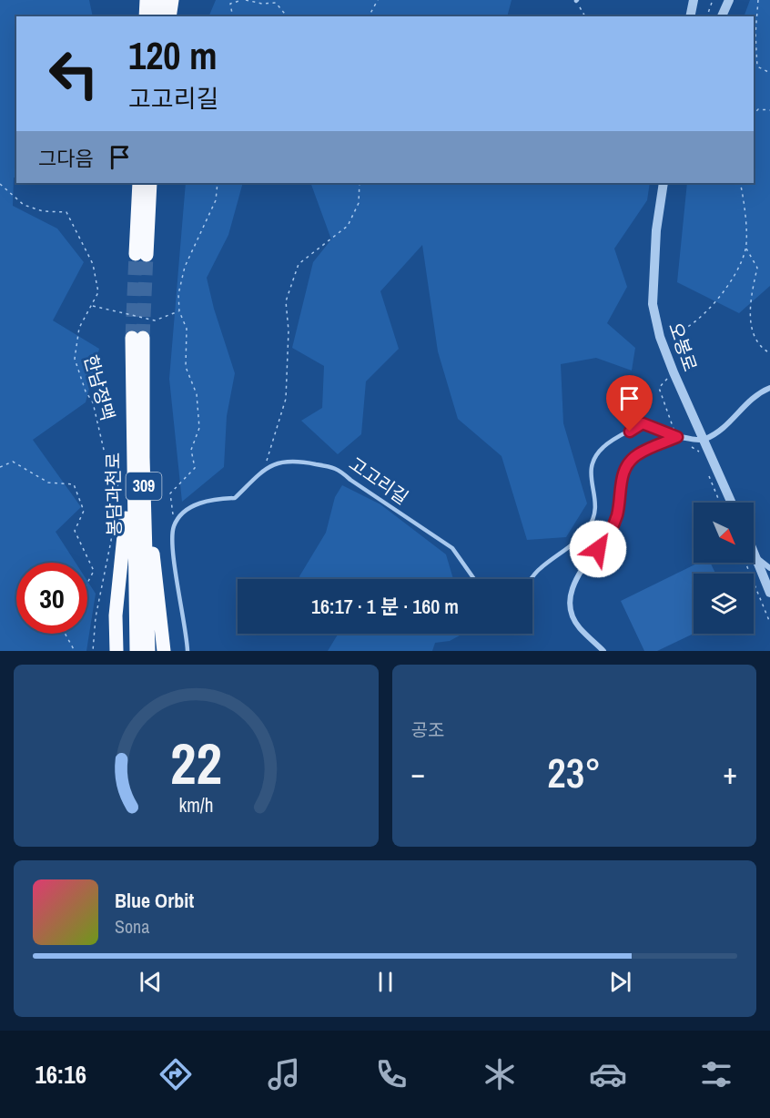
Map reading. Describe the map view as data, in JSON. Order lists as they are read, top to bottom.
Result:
{
  "streets": {
    "highway": ["309", "봉담과천로"],
    "street": ["오봉로"],
    "lane": ["고고리길"],
    "path": ["한남정맥"]
  },
  "north": "bottom right",
  "page": {
    "turn": ["120 m", "고고리길"],
    "then": "그다음",
    "limit": "30",
    "trip": "16:17 · 1 분 · 160 m",
    "tile": "공조",
    "heat": ["−", "23°", "+"],
    "song": ["Blue Orbit", "Sona"],
    "tabs": "16:16",
    "gauge": ["22", "km/h"]
  }
}
